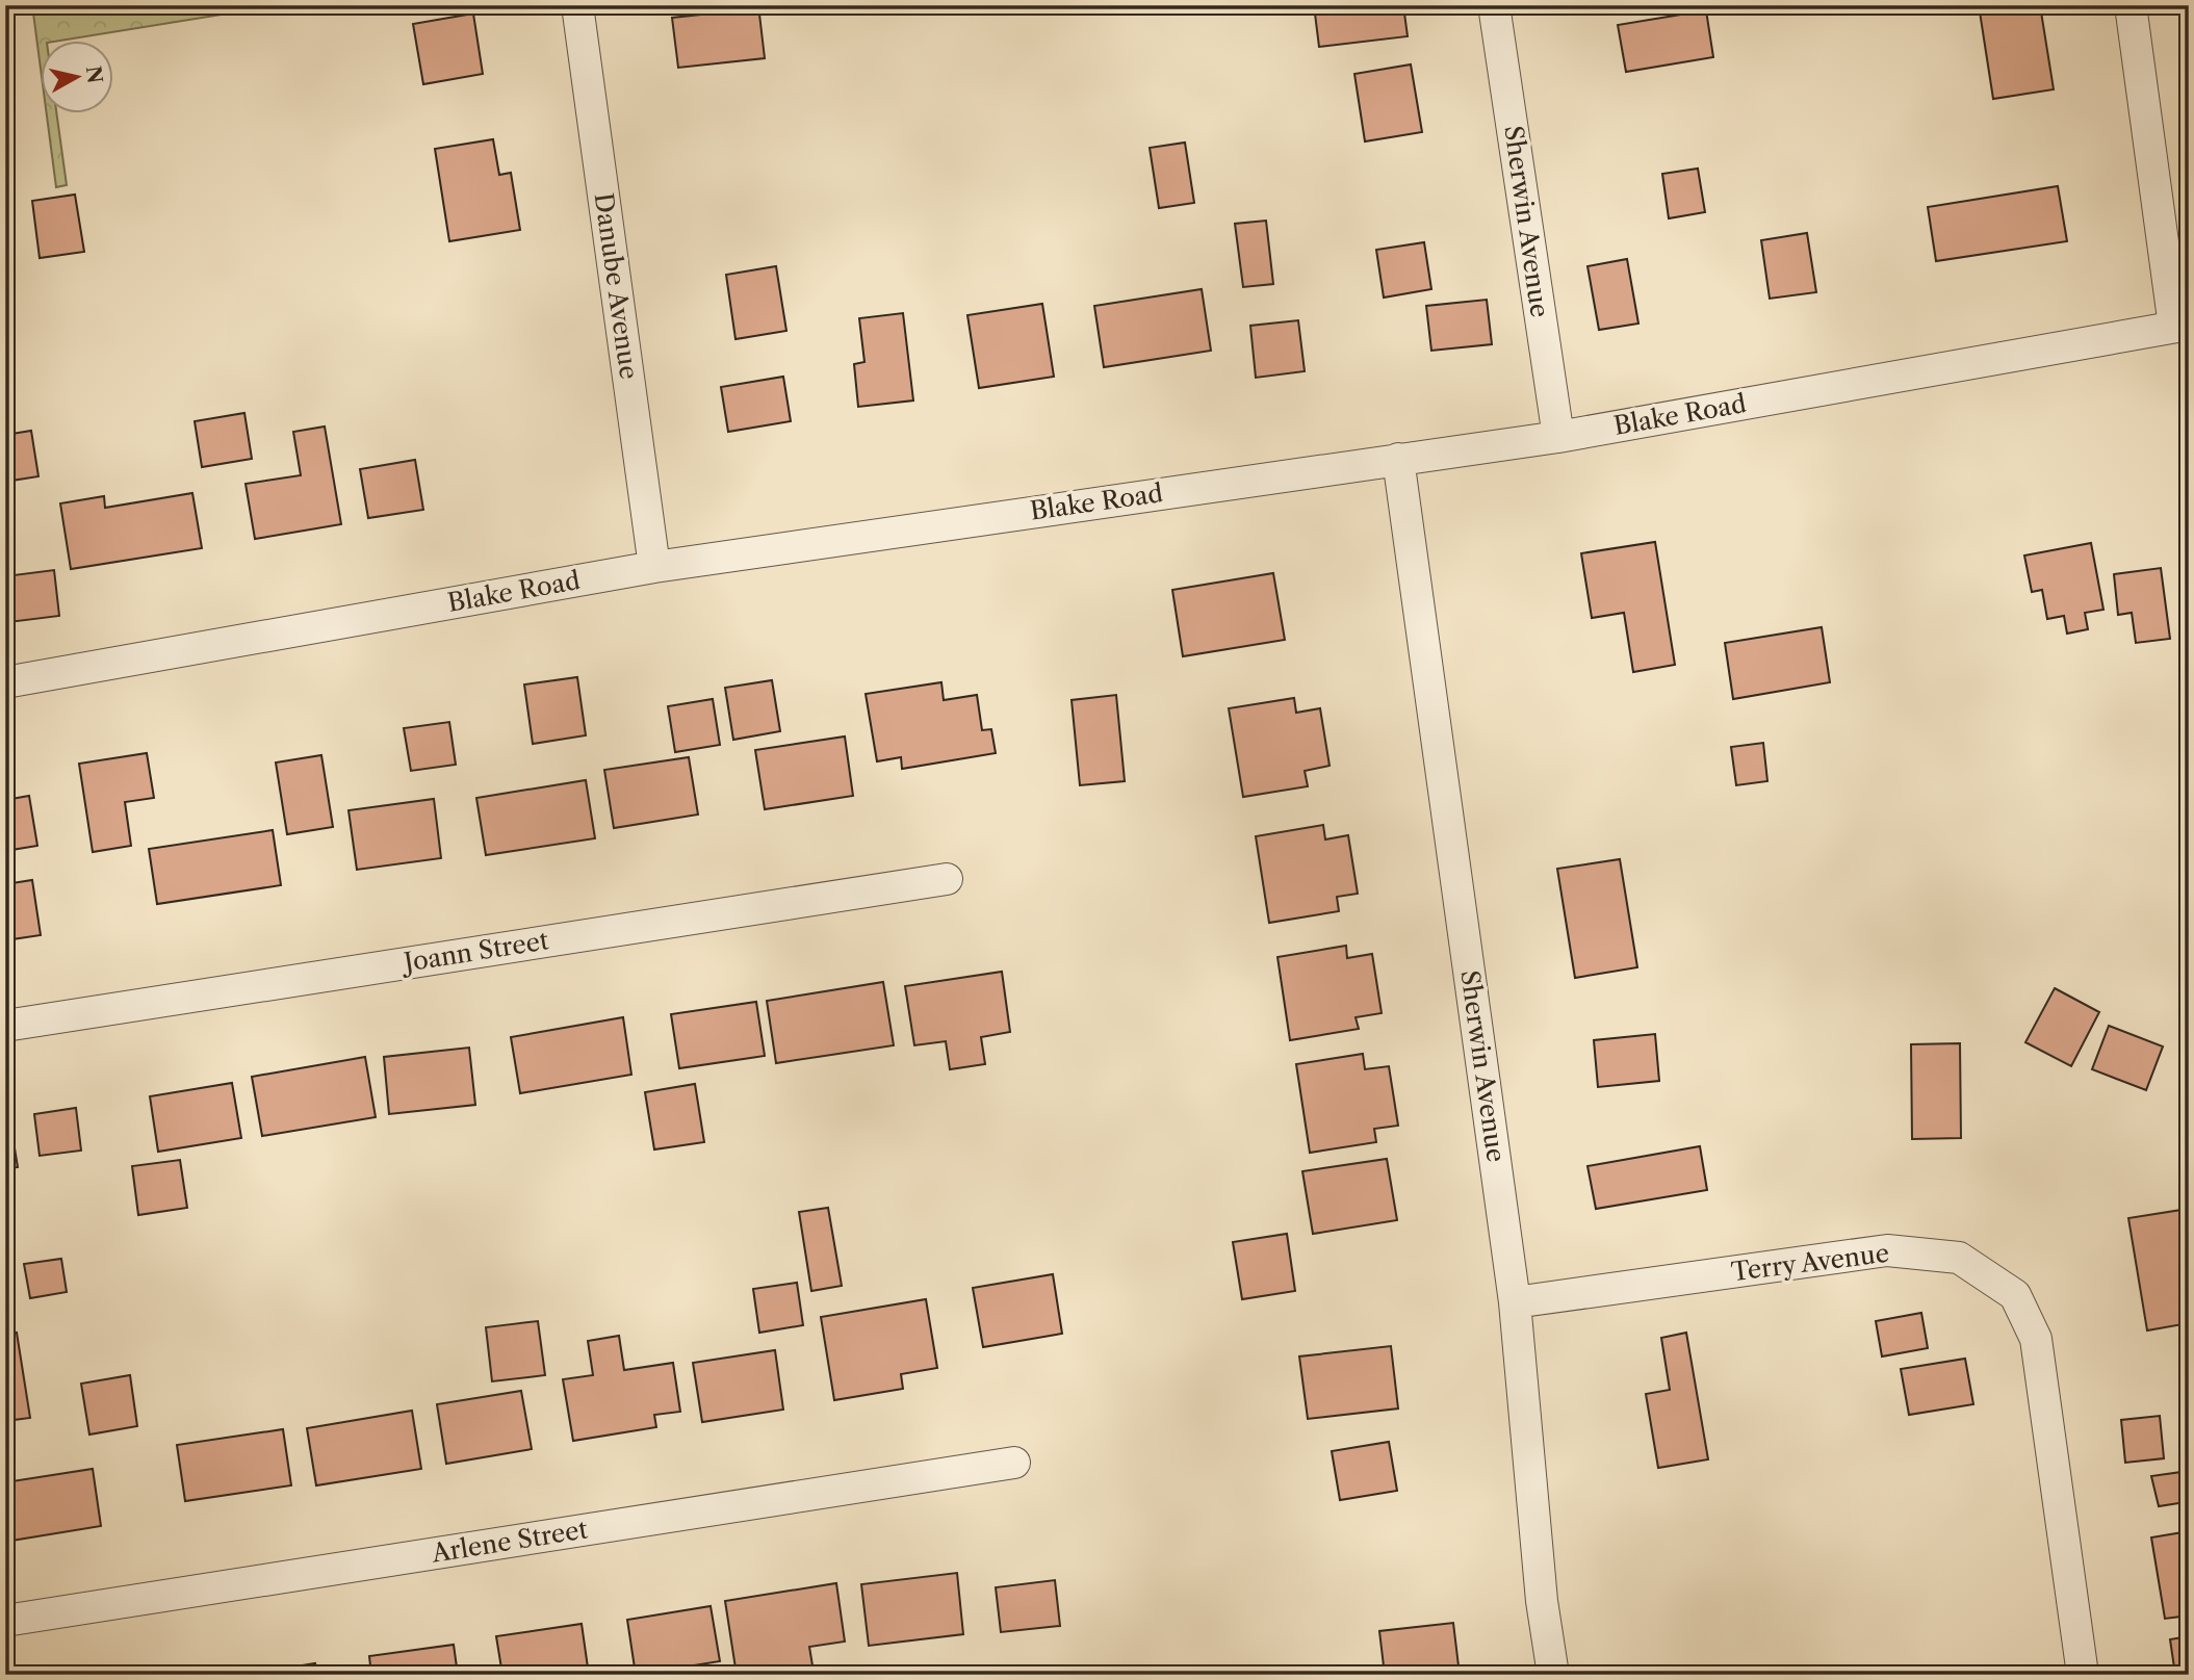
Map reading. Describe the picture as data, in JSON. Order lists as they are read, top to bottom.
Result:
{
  "streets": {
    "street": [
      "Sherwin Avenue",
      "Danube Avenue",
      "Blake Road",
      "Joann Street",
      "Terry Avenue",
      "Arlene Street"
    ]
  },
  "crossings": [
    ["Sherwin Avenue", "Blake Road"],
    ["Sherwin Avenue", "Terry Avenue"],
    ["Danube Avenue", "Blake Road"]
  ],
  "north": "right"
}
